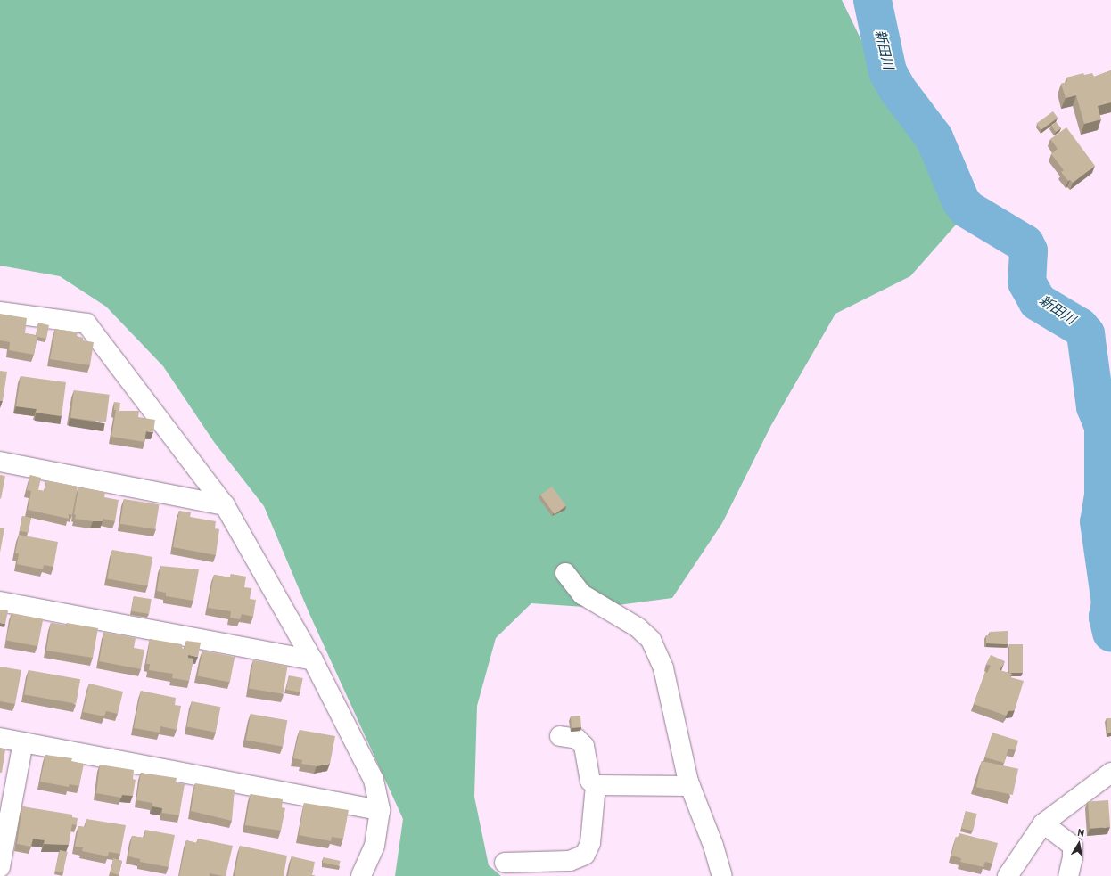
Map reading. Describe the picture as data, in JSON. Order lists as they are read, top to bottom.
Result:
{
  "water": ["新田川"],
  "north": "top"
}
